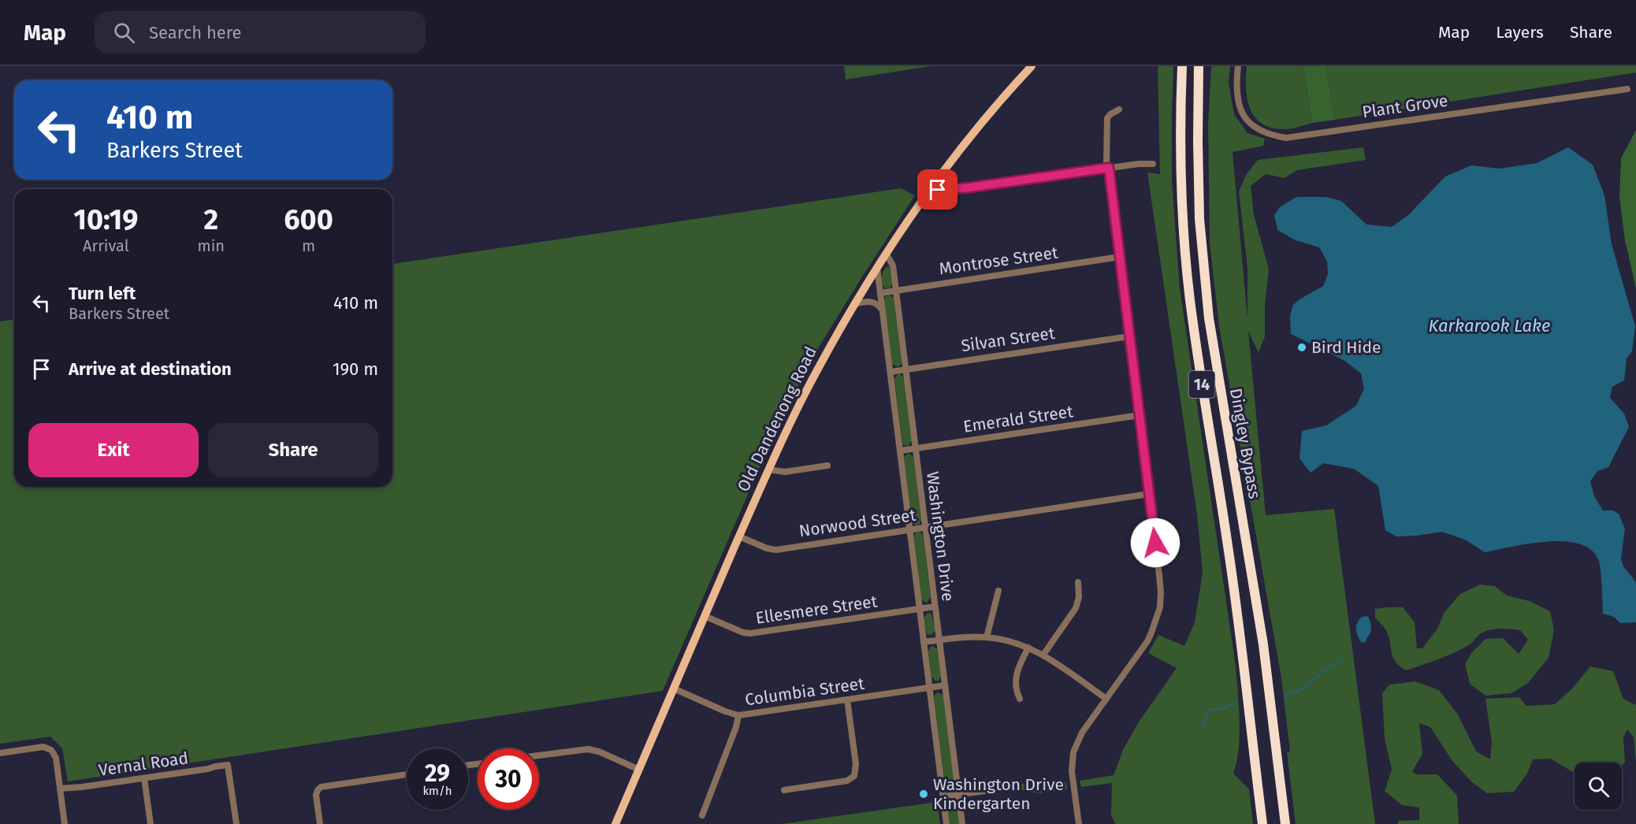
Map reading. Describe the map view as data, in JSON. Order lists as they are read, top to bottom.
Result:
{
  "streets": {
    "highway": ["14", "Dingley Bypass"],
    "main road": ["Old Dandenong Road"],
    "street": [
      "Plant Grove",
      "Montrose Street",
      "Silvan Street",
      "Emerald Street",
      "Norwood Street",
      "Washington Drive",
      "Ellesmere Street",
      "Columbia Street",
      "Vernal Road"
    ]
  },
  "crossings": [
    ["Montrose Street", "Washington Drive"],
    ["Silvan Street", "Washington Drive"],
    ["Old Dandenong Road", "Norwood Street"],
    ["Old Dandenong Road", "Washington Drive"],
    ["Old Dandenong Road", "Ellesmere Street"],
    ["Old Dandenong Road", "Columbia Street"],
    ["Emerald Street", "Washington Drive"],
    ["Norwood Street", "Washington Drive"],
    ["Washington Drive", "Ellesmere Street"],
    ["Washington Drive", "Columbia Street"]
  ],
  "water": ["Karkarook Lake"],
  "places": ["Bird Hide", "Washington Drive Kindergarten"],
  "page": {
    "header": "Map",
    "search": "Search here",
    "nav": ["Map", "Layers", "Share"],
    "turn": ["410 m", "Barkers Street"],
    "eta": [
      "10:19",
      "Arrival",
      "2",
      "min",
      "600",
      "m"
    ],
    "list": [
      {
        "name": "Turn left",
        "note": "Barkers Street",
        "value": "410 m"
      },
      {
        "name": "Arrive at destination",
        "value": "190 m"
      }
    ],
    "buttons": ["Exit", "Share"],
    "speed": "29 km/h",
    "limit": "30"
  }
}
